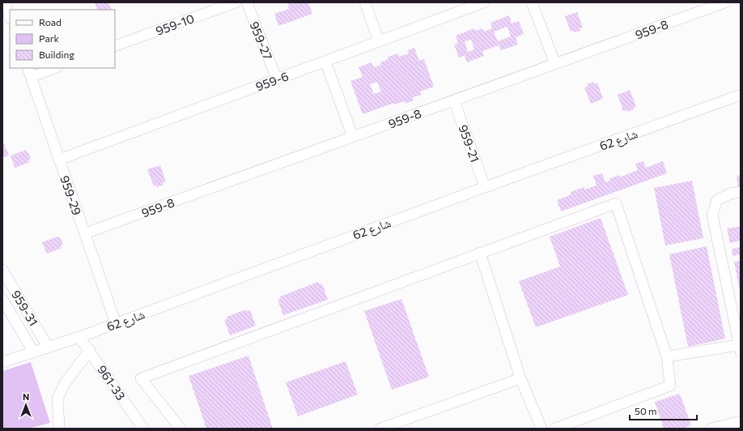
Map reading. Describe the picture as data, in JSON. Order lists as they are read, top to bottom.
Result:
{
  "streets": {
    "street": [
      "959-10",
      "959-8",
      "959-27",
      "959-6",
      "شارع 62",
      "959-21",
      "959-29",
      "959-31",
      "961-33"
    ]
  },
  "crossings": [
    ["959-8", "959-21"],
    ["959-8", "959-29"],
    ["959-27", "959-6"],
    ["959-6", "959-29"],
    ["شارع 62", "959-21"],
    ["شارع 62", "959-29"],
    ["شارع 62", "959-31"],
    ["شارع 62", "961-33"]
  ],
  "legend": ["Road", "Park", "Building"],
  "scale_bar": "50 m",
  "north": "top"
}
